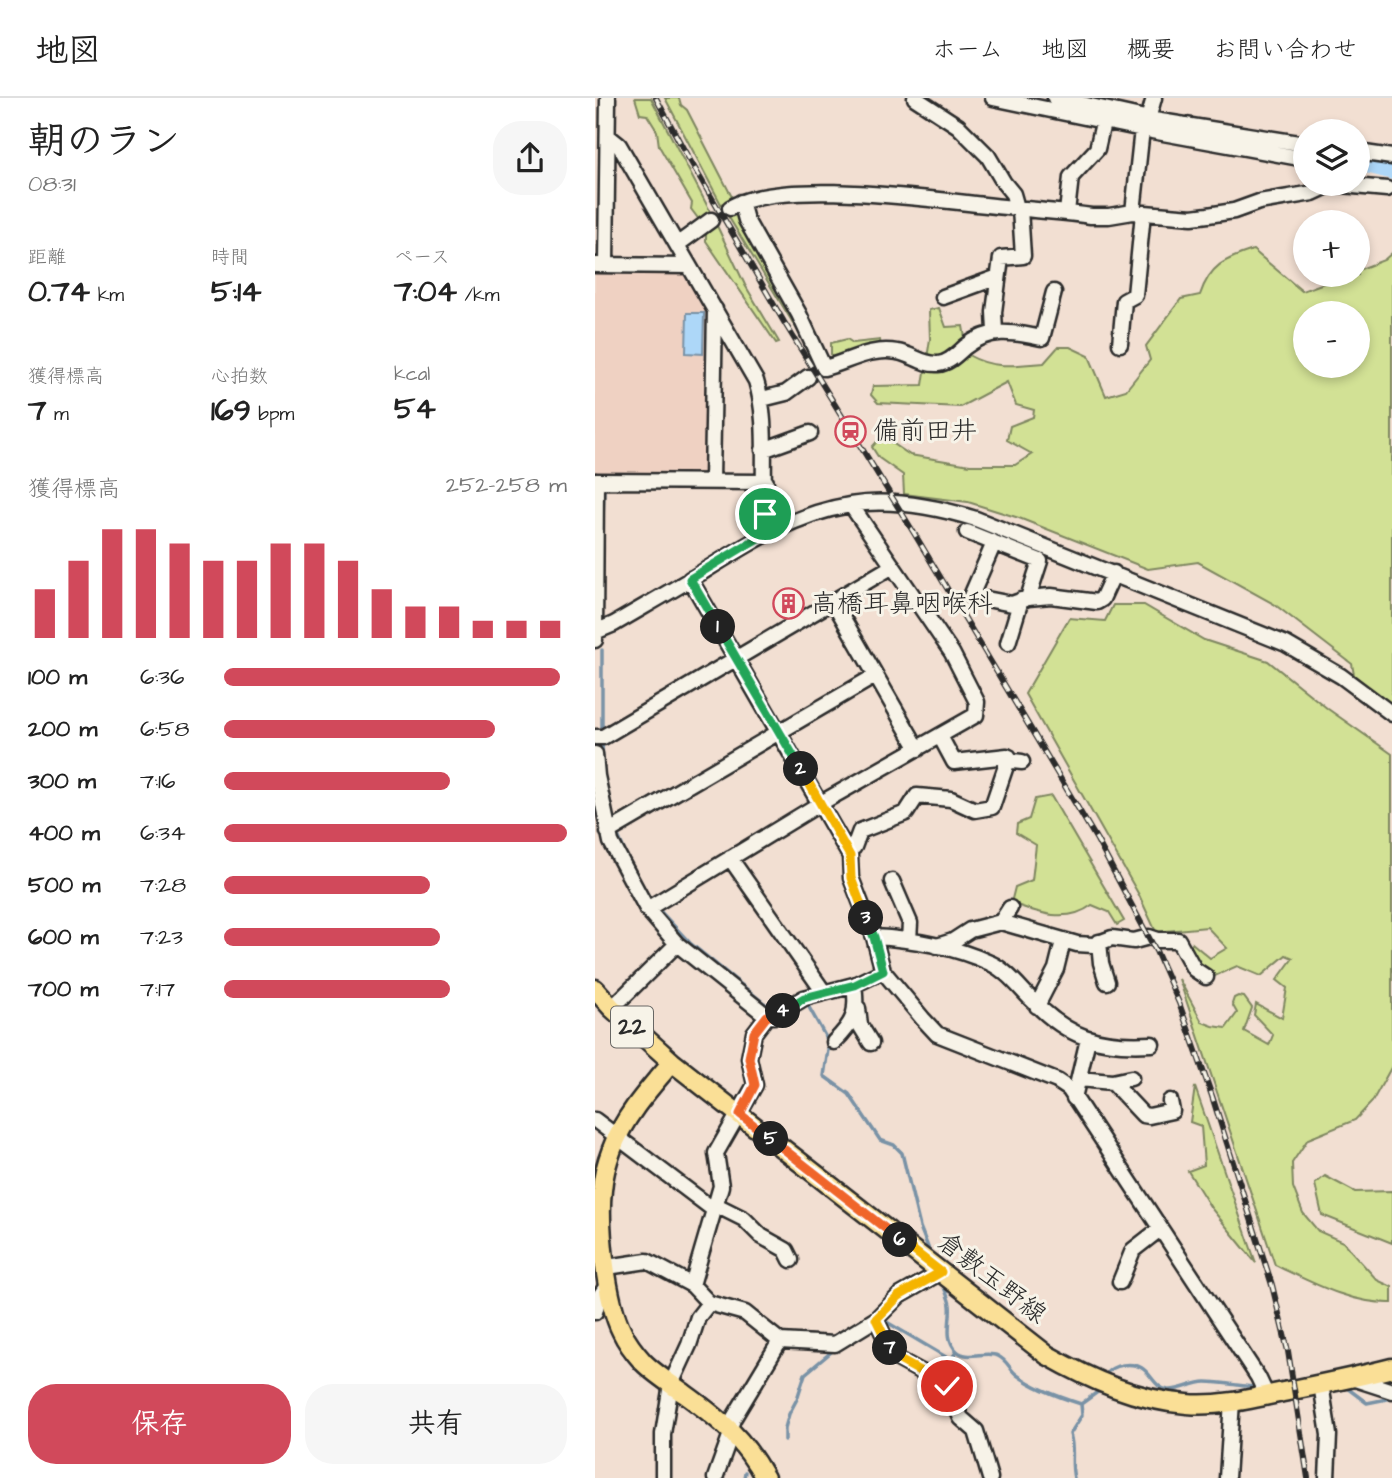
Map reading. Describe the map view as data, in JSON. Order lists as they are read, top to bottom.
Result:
{
  "streets": {
    "main road": ["22", "倉敷玉野線"]
  },
  "places": {
    "station": ["備前田井"],
    "building": ["高橋耳鼻咽喉科"]
  },
  "page": {
    "header": "地図",
    "nav": [
      "ホーム",
      "地図",
      "概要",
      "お問い合わせ"
    ],
    "heading": ["朝のラン", "08:31"],
    "map_buttons": ["+", "−"],
    "stats": [
      ["距離", "0.74 km"],
      ["時間", "5:14"],
      ["ペース", "7:04 /km"],
      ["獲得標高", "7 m"],
      ["心拍数", "169 bpm"],
      ["kcal", "54"]
    ],
    "chart": ["獲得標高", "252–258 m"],
    "pins": [
      "1",
      "2",
      "3",
      "4",
      "5",
      "6",
      "7"
    ],
    "list": [
      {
        "name": "100 m",
        "note": "6:36"
      },
      {
        "name": "200 m",
        "note": "6:58"
      },
      {
        "name": "300 m",
        "note": "7:16"
      },
      {
        "name": "400 m",
        "note": "6:34"
      },
      {
        "name": "500 m",
        "note": "7:28"
      },
      {
        "name": "600 m",
        "note": "7:23"
      },
      {
        "name": "700 m",
        "note": "7:17"
      }
    ],
    "buttons": ["保存", "共有"]
  }
}
